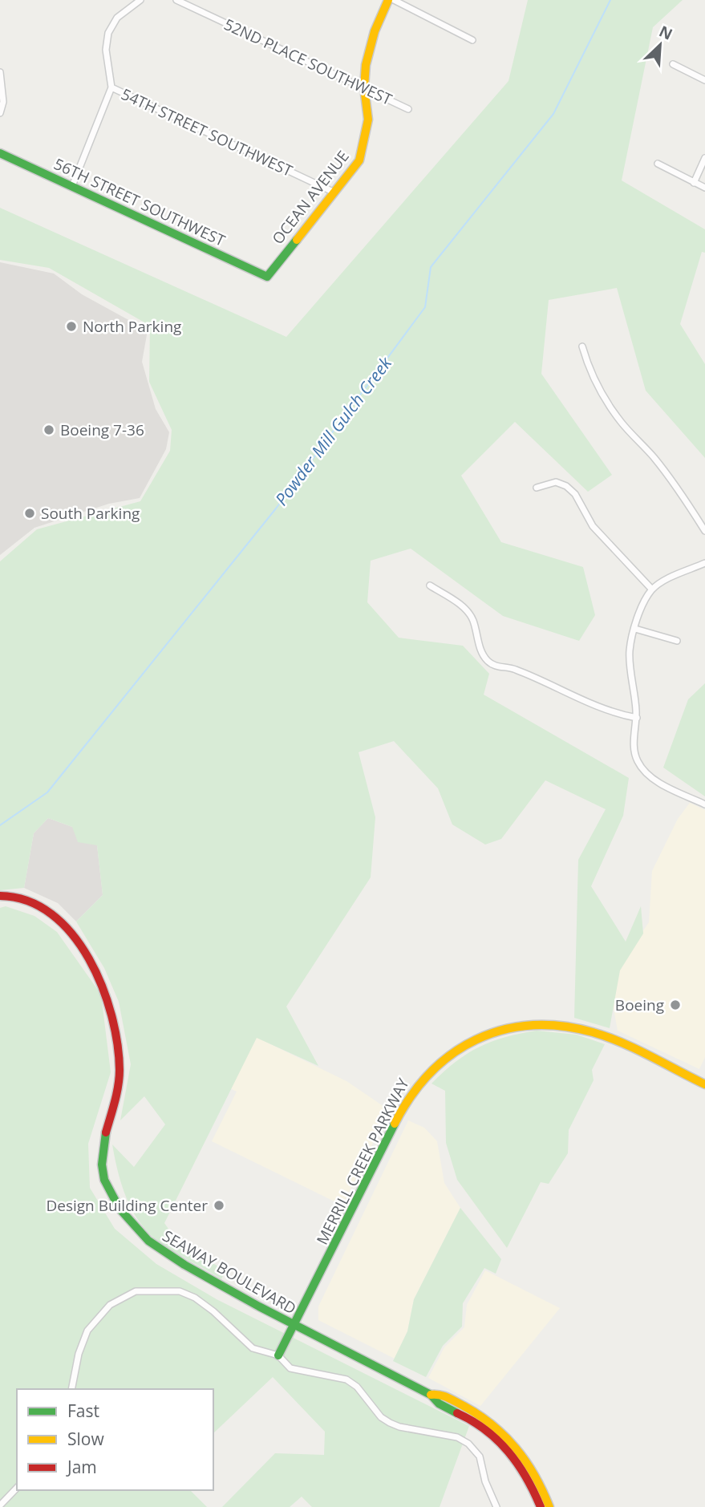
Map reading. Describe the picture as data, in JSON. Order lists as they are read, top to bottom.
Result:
{
  "streets": {
    "street": [
      "52ND PLACE SOUTHWEST",
      "54TH STREET SOUTHWEST",
      "OCEAN AVENUE",
      "56TH STREET SOUTHWEST",
      "MERRILL CREEK PARKWAY",
      "SEAWAY BOULEVARD"
    ]
  },
  "crossings": [
    ["52ND PLACE SOUTHWEST", "OCEAN AVENUE"],
    ["54TH STREET SOUTHWEST", "OCEAN AVENUE"],
    ["OCEAN AVENUE", "56TH STREET SOUTHWEST"],
    ["MERRILL CREEK PARKWAY", "SEAWAY BOULEVARD"]
  ],
  "water": ["Powder Mill Gulch Creek"],
  "places": [
    "North Parking",
    "Boeing 7-36",
    "South Parking",
    "Boeing",
    "Design Building Center"
  ],
  "legend": ["Fast", "Slow", "Jam"],
  "north": "top right"
}
